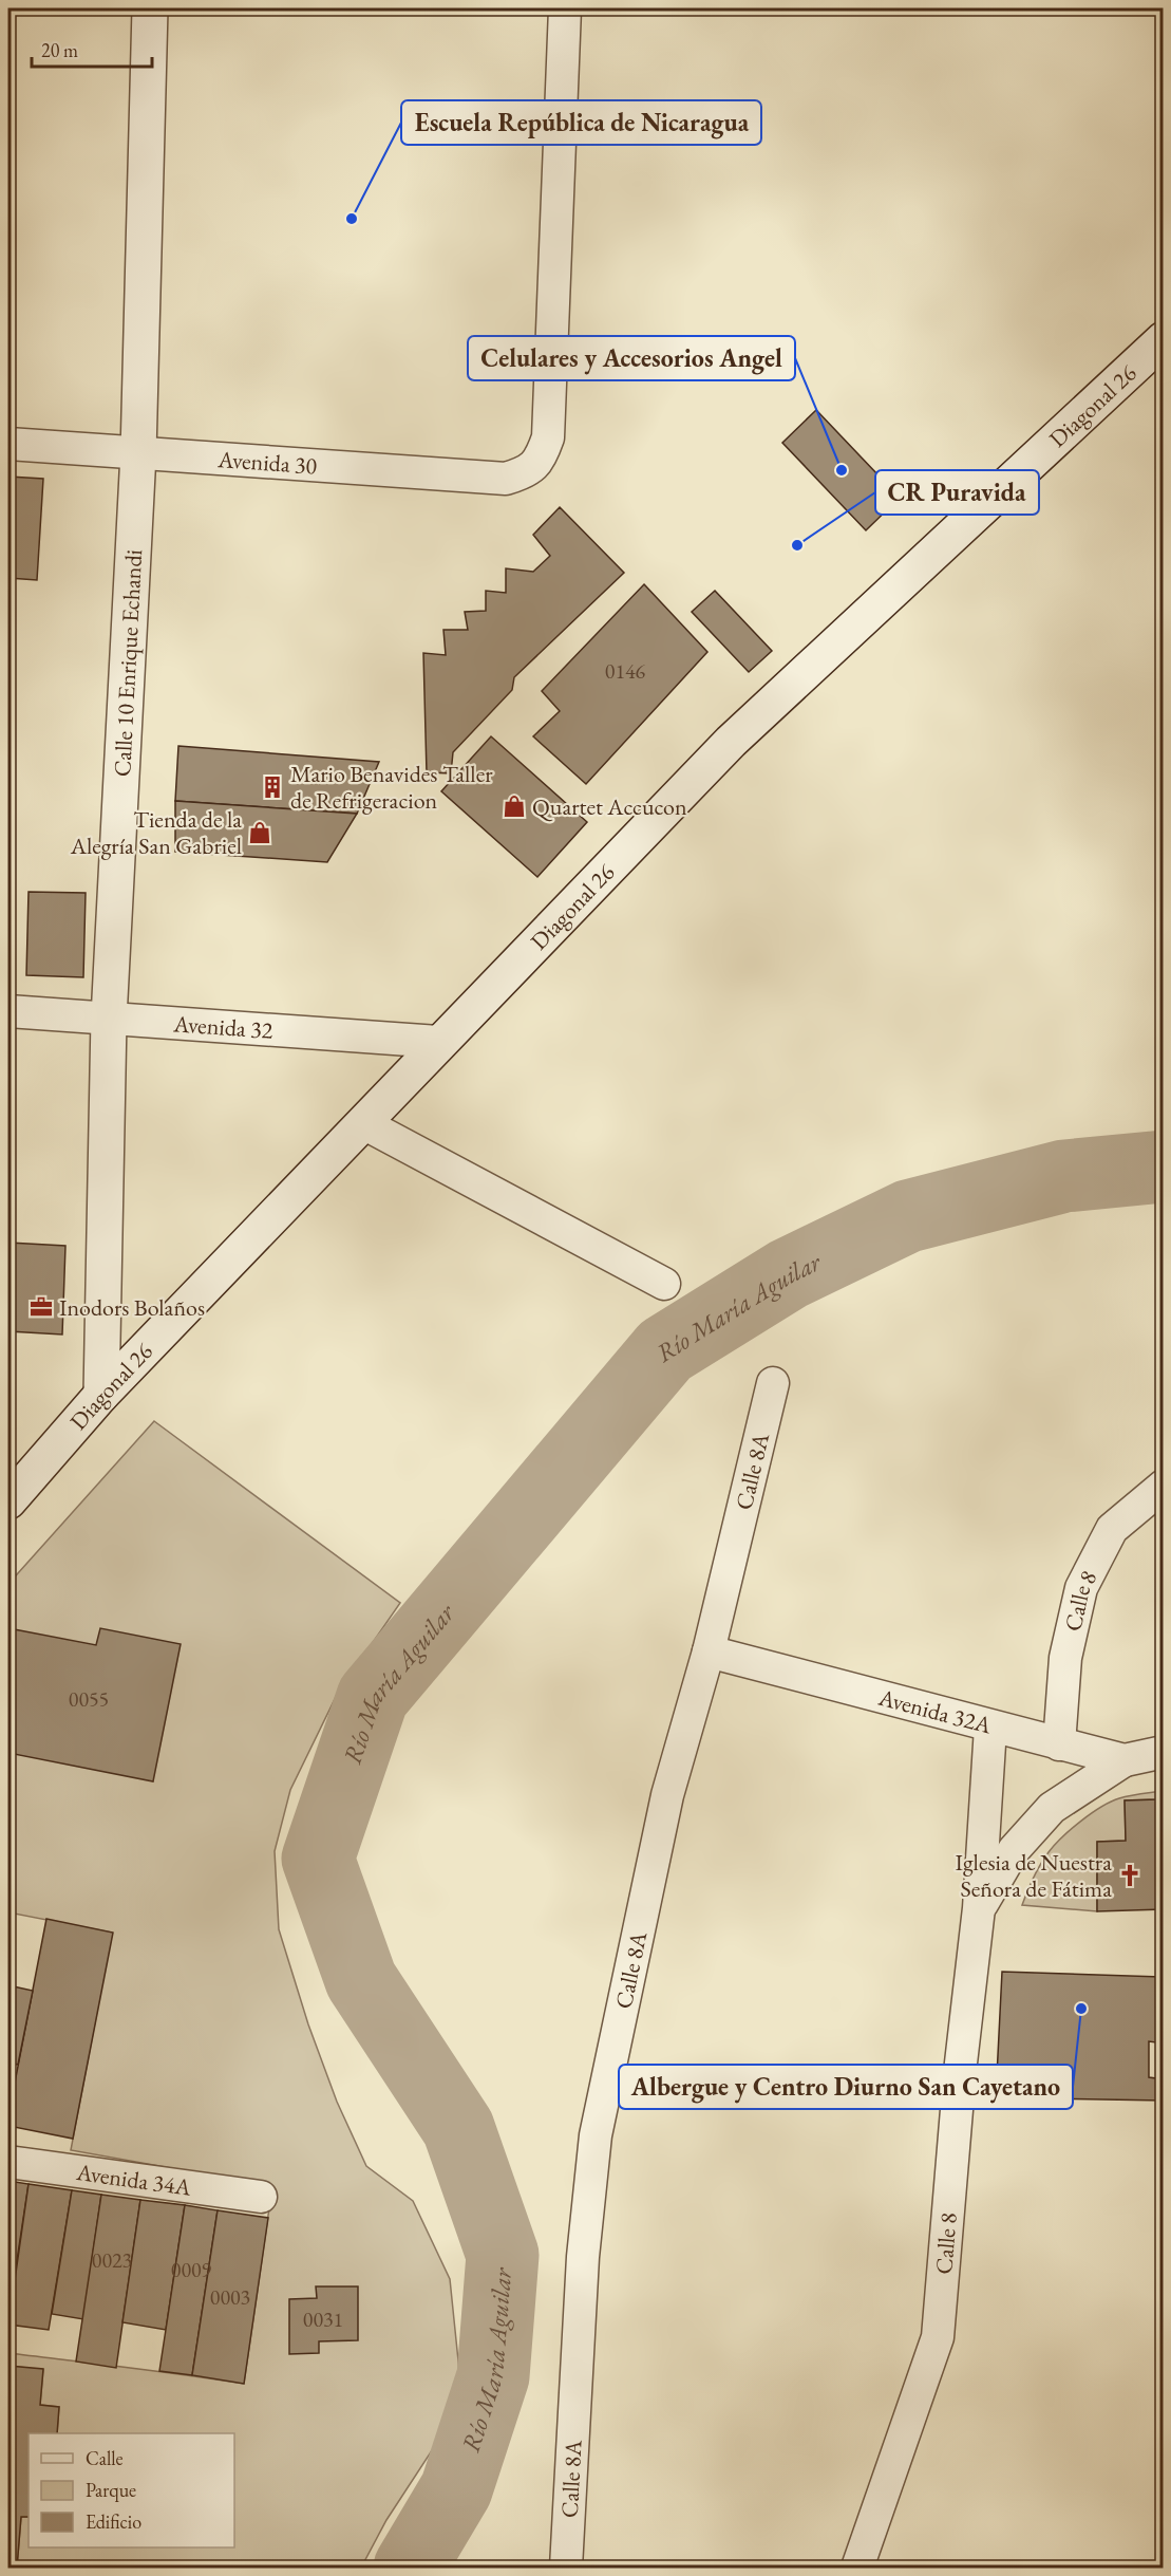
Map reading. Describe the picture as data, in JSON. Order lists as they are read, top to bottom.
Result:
{
  "streets": {
    "main road": ["Diagonal 26", "Calle 10 Enrique Echandi"],
    "street": [
      "Avenida 30",
      "Avenida 32",
      "Calle 8A",
      "Calle 8",
      "Avenida 32A",
      "Avenida 34A"
    ]
  },
  "crossings": [
    ["Diagonal 26", "Calle 10 Enrique Echandi"],
    ["Diagonal 26", "Avenida 32"],
    ["Avenida 30", "Calle 10 Enrique Echandi"],
    ["Calle 10 Enrique Echandi", "Avenida 32"],
    ["Calle 8A", "Avenida 32A"],
    ["Calle 8", "Avenida 32A"]
  ],
  "water": ["Río María Aguilar"],
  "places": {
    "other": [
      "Escuela República de Nicaragua",
      "Celulares y Accesorios Angel",
      "CR Puravida",
      "Albergue y Centro Diurno San Cayetano"
    ],
    "building": ["Mario Benavides Taller de Refrigeracion"],
    "shop": ["Quartet Accucon", "Tienda de la Alegría San Gabriel"],
    "office": ["Inodors Bolaños"],
    "church": ["Iglesia de Nuestra Señora de Fátima"]
  },
  "house_numbers": [
    "0146",
    "0055",
    "0023",
    "0009",
    "0003",
    "0031"
  ],
  "legend": ["Calle", "Parque", "Edificio"],
  "scale_bar": "20 m"
}
